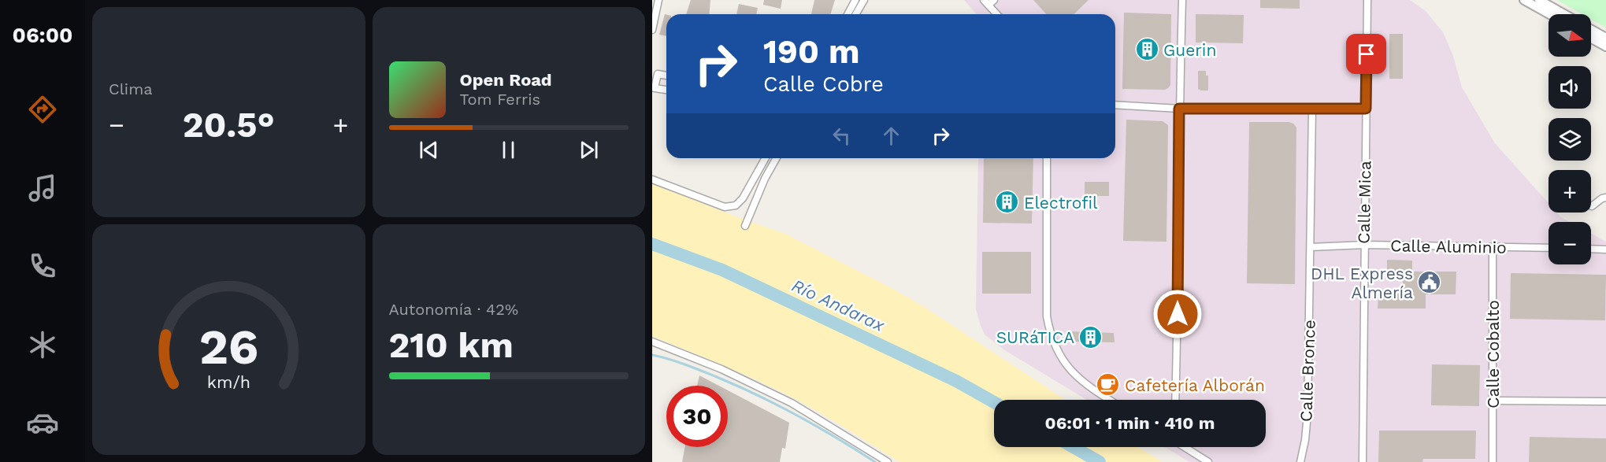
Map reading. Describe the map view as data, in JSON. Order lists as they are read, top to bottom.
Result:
{
  "streets": {
    "street": [
      "Calle Mica",
      "Calle Aluminio",
      "Calle Cobalto",
      "Calle Bronce"
    ]
  },
  "crossings": [
    ["Calle Mica", "Calle Aluminio"],
    ["Calle Aluminio", "Calle Cobalto"],
    ["Calle Aluminio", "Calle Bronce"]
  ],
  "water": ["Río Andarax"],
  "places": {
    "building": ["Guerin", "Electrofil", "SURáTICA"],
    "public building": ["DHL Express Almería"],
    "cafe": ["Cafetería Alborán"]
  },
  "north": "right",
  "page": {
    "tabs": "06:00",
    "tile": [
      "Clima",
      ["Autonomía · 42%", "210 km"]
    ],
    "map_buttons": ["+", "−"],
    "turn": ["190 m", "Calle Cobre"],
    "song": ["Open Road", "Tom Ferris"],
    "heat": ["−", "20.5°", "+"],
    "limit": "30",
    "trip": "06:01 · 1 min · 410 m",
    "gauge": ["26", "km/h"]
  }
}
